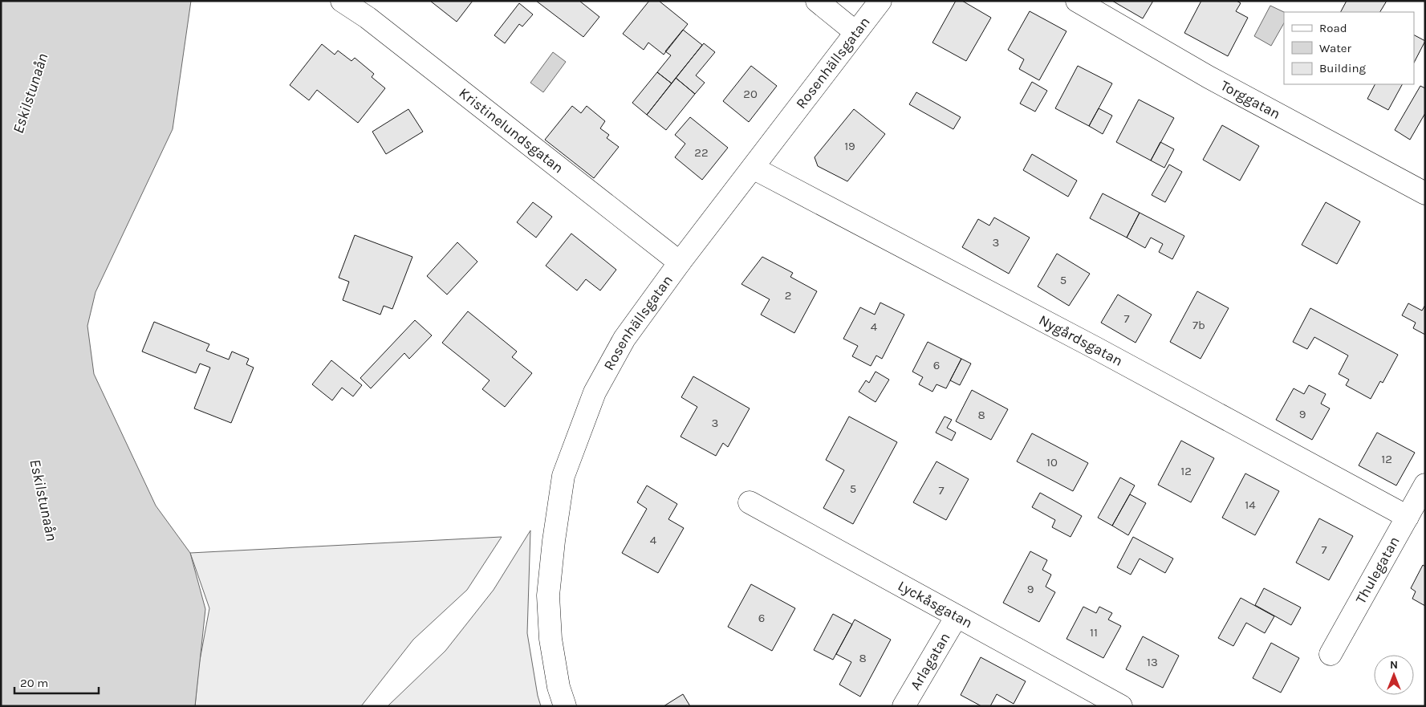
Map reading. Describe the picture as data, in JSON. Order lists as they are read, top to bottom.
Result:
{
  "streets": {
    "street": [
      "Rosenhällsgatan",
      "Torggatan",
      "Kristinelundsgatan",
      "Nygårdsgatan",
      "Thulegatan",
      "Lyckåsgatan",
      "Arlagatan"
    ]
  },
  "crossings": [
    ["Rosenhällsgatan", "Kristinelundsgatan"],
    ["Rosenhällsgatan", "Nygårdsgatan"],
    ["Nygårdsgatan", "Thulegatan"],
    ["Lyckåsgatan", "Arlagatan"]
  ],
  "water": ["Eskilstunaån"],
  "house_numbers": [
    "20",
    "19",
    "22",
    "3",
    "5",
    "2",
    "7",
    "7b",
    "4",
    "6",
    "9",
    "8",
    "3",
    "12",
    "10",
    "12",
    "5",
    "7",
    "14",
    "4",
    "7",
    "9",
    "6",
    "11",
    "8",
    "13"
  ],
  "legend": ["Road", "Water", "Building"],
  "scale_bar": "20 m",
  "north": "top"
}
